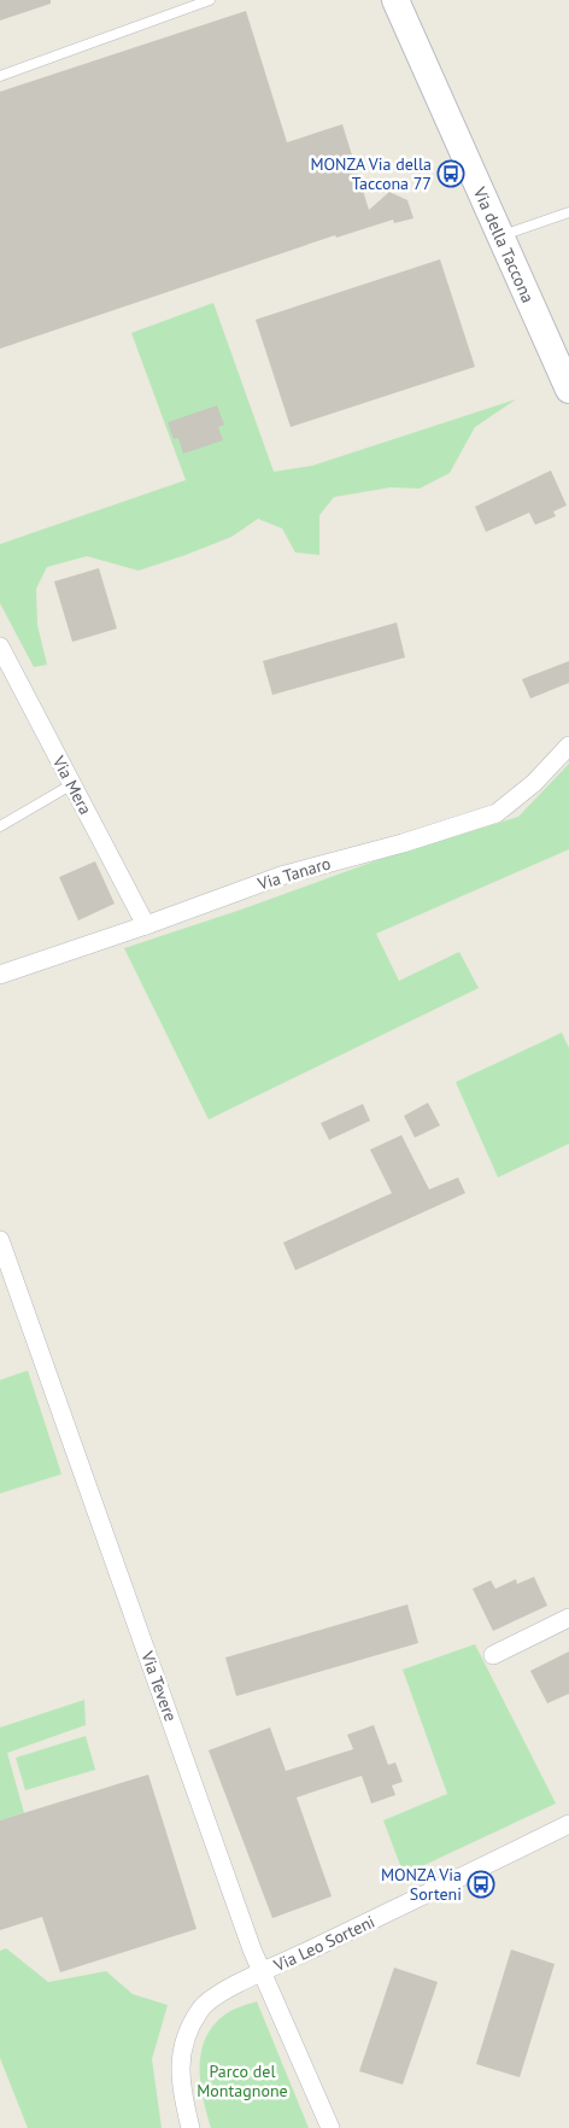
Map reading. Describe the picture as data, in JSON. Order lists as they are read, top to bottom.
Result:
{
  "streets": {
    "main road": ["Via della Taccona"],
    "street": [
      "Via Mera",
      "Via Tanaro",
      "Via Tevere",
      "Via Leo Sorteni"
    ]
  },
  "crossings": [
    ["Via Mera", "Via Tanaro"],
    ["Via Tevere", "Via Leo Sorteni"]
  ],
  "parks": ["Parco del Montagnone"],
  "places": {
    "bus stop": ["MONZA Via della Taccona 77", "MONZA Via Sorteni"]
  }
}
